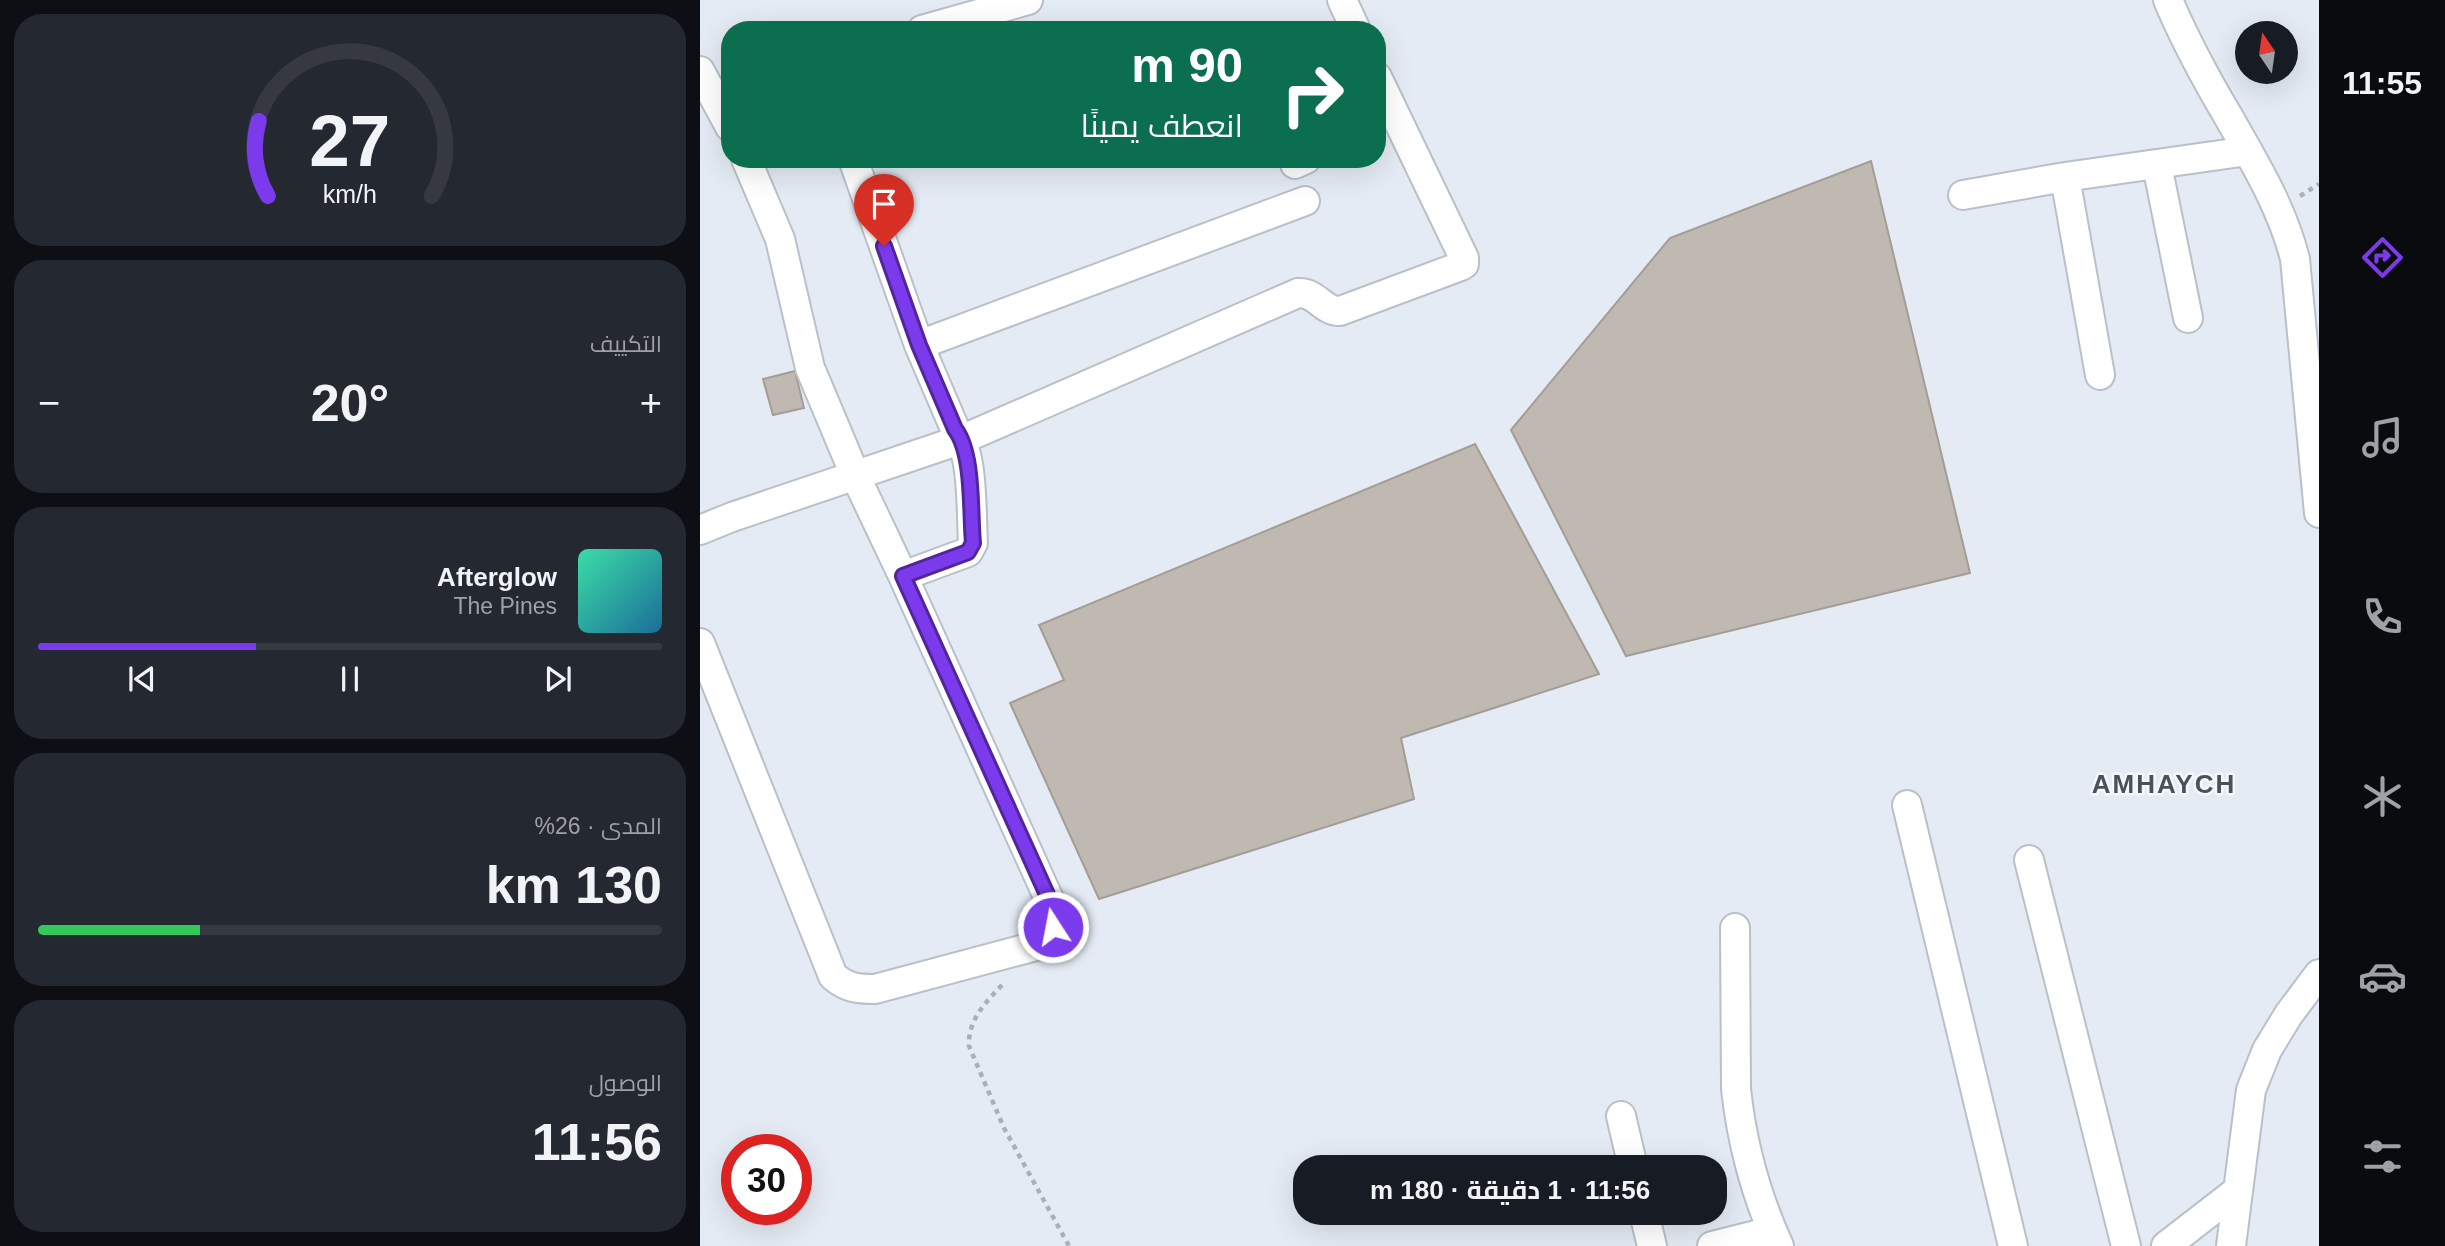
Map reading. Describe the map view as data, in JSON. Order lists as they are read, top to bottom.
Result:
{
  "districts": ["AMHAYCH"],
  "north": "top",
  "page": {
    "tabs": "11:55",
    "turn": ["90 m", "انعطف يمينًا"],
    "tile": [
      "التكييف",
      ["المدى · 26%", "130 km"],
      ["الوصول", "11:56"]
    ],
    "heat": ["−", "20°", "+"],
    "song": ["Afterglow", "The Pines"],
    "limit": "30",
    "trip": "11:56 · 1 دقيقة · 180 m",
    "gauge": ["27", "km/h"]
  }
}
